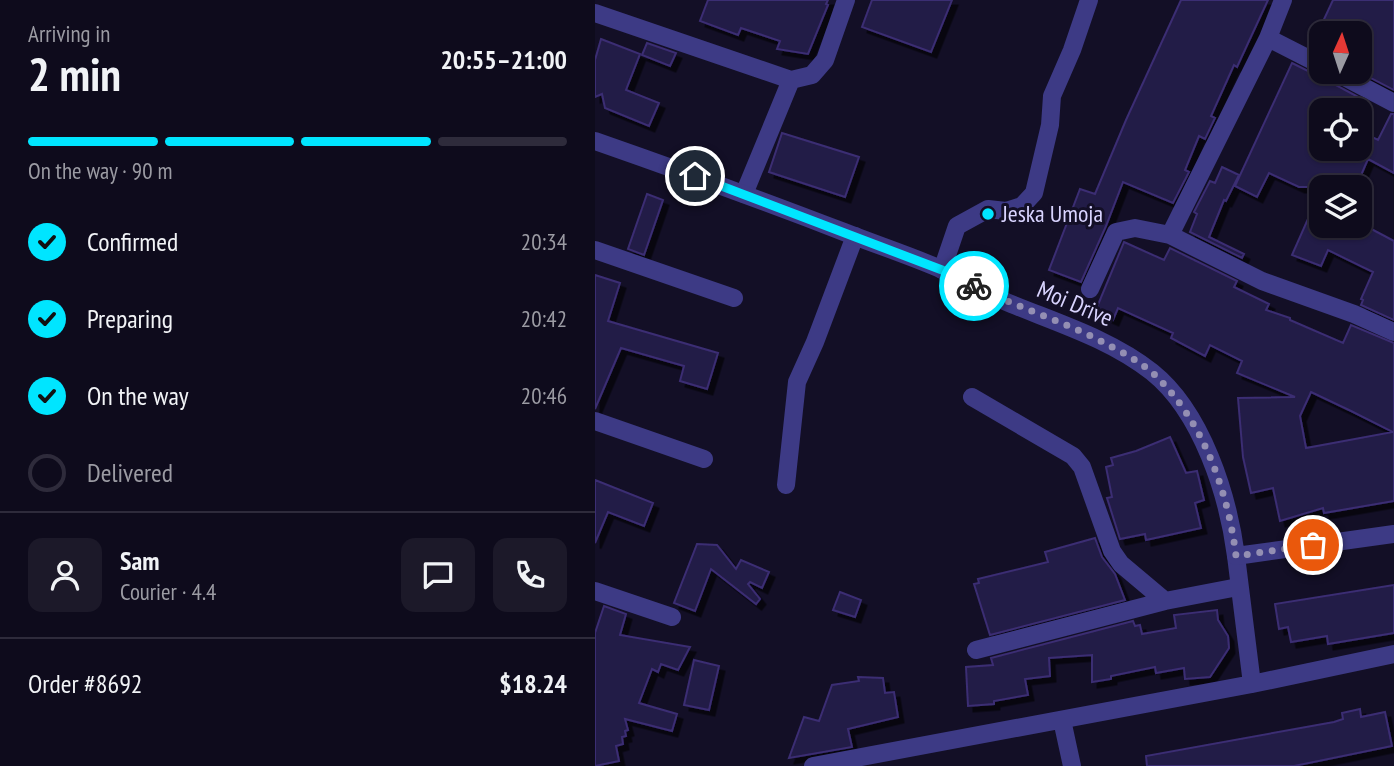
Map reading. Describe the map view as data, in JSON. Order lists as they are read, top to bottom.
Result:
{
  "streets": {
    "street": ["Moi Drive"]
  },
  "places": ["Jeska Umoja"],
  "north": "top",
  "page": {
    "heading": ["2 min", "Arriving in", "20:55–21:00"],
    "panel": [
      "Sam",
      "Courier · 4.4",
      "Order #8692",
      "$18.24"
    ],
    "bar": "On the way · 90 m",
    "list": [
      ["Confirmed", "20:34"],
      ["Preparing", "20:42"],
      ["On the way", "20:46"],
      "Delivered"
    ]
  }
}
